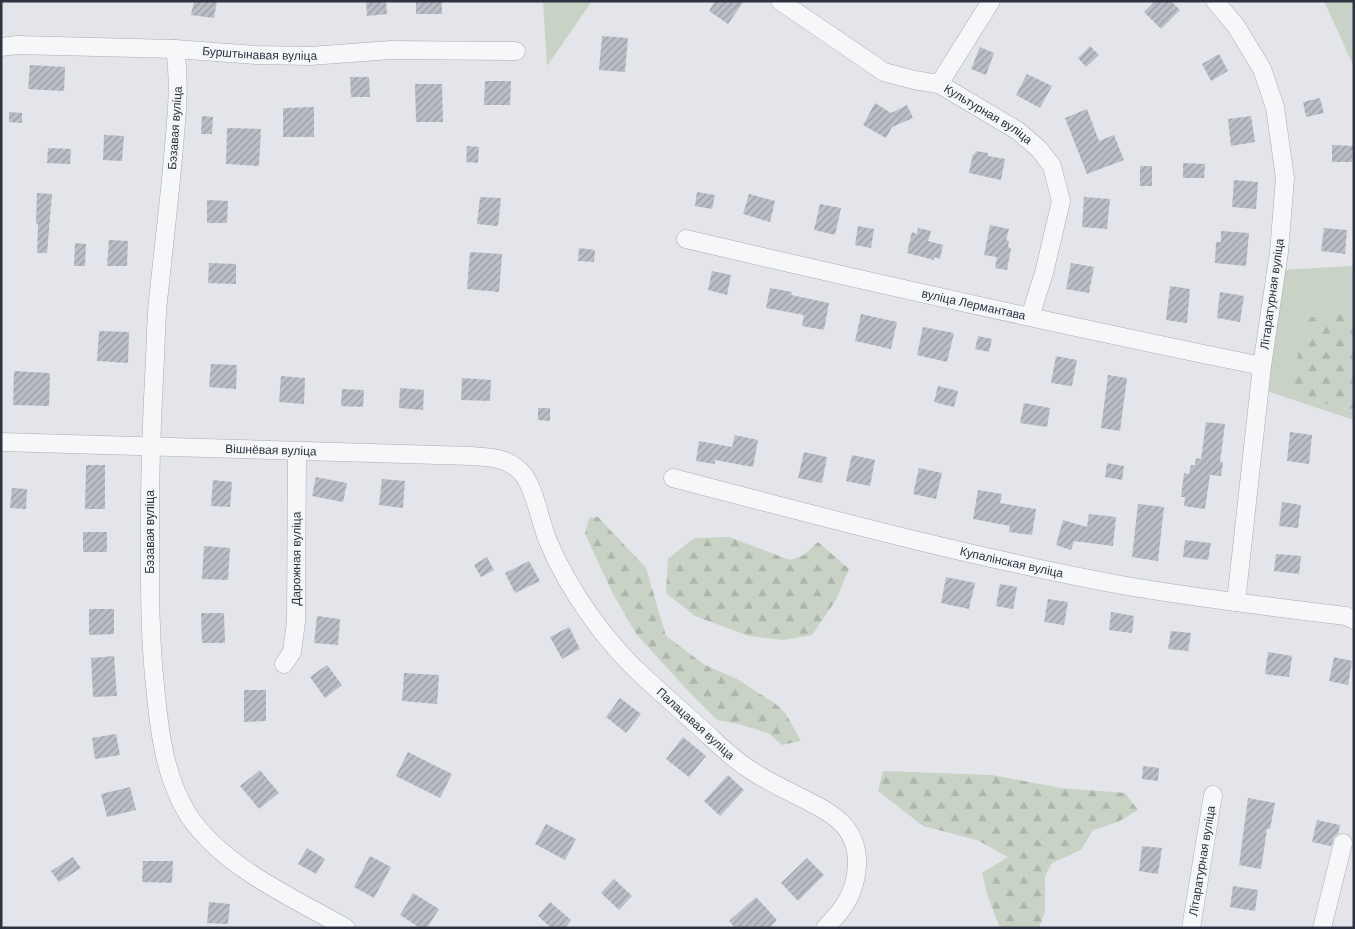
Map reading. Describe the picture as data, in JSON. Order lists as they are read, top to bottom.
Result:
{
  "streets": {
    "street": [
      "Бурштынавая вуліца",
      "Культурная вуліца",
      "Бэзавая вуліца",
      "Літаратурная вуліца",
      "вуліца Лермантава",
      "Вішнёвая вуліца",
      "Дарожная вуліца",
      "Купалінская вуліца",
      "Палацавая вуліца"
    ]
  },
  "crossings": [
    ["Бурштынавая вуліца", "Бэзавая вуліца"],
    ["Культурная вуліца", "вуліца Лермантава"],
    ["Бэзавая вуліца", "Вішнёвая вуліца"],
    ["Літаратурная вуліца", "вуліца Лермантава"],
    ["Літаратурная вуліца", "Купалінская вуліца"],
    ["Вішнёвая вуліца", "Дарожная вуліца"],
    ["Вішнёвая вуліца", "Палацавая вуліца"]
  ]
}
